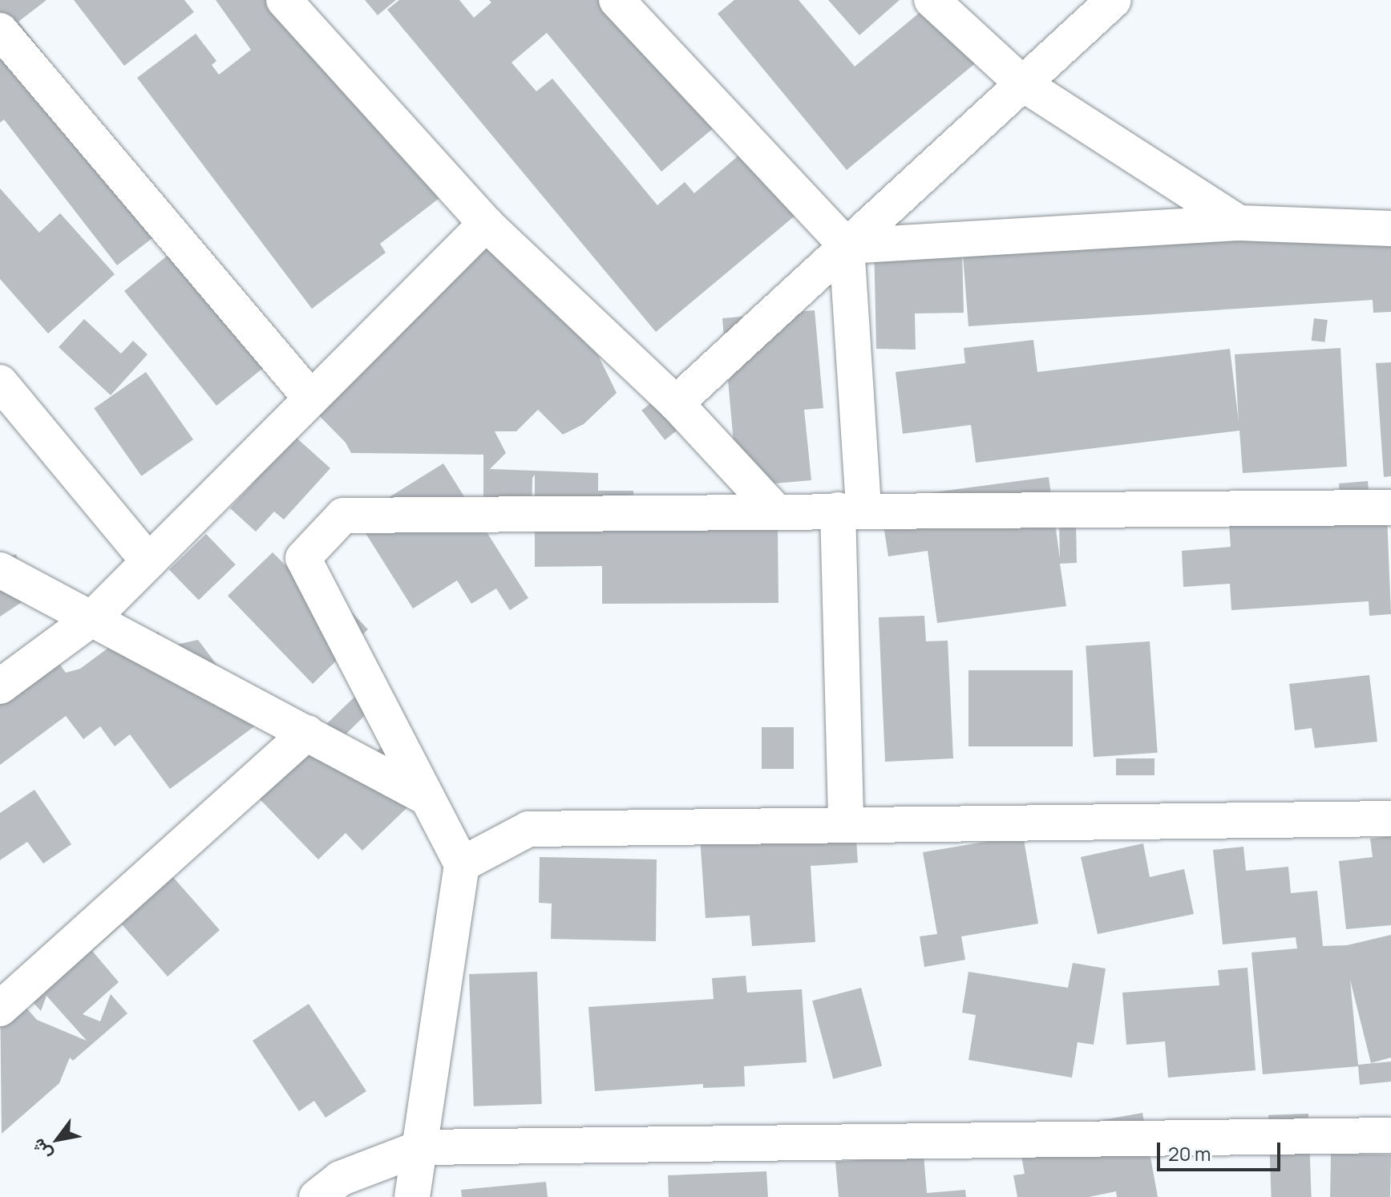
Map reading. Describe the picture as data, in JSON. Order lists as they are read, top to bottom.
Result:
{
  "scale_bar": "20 m",
  "north": "bottom left"
}
